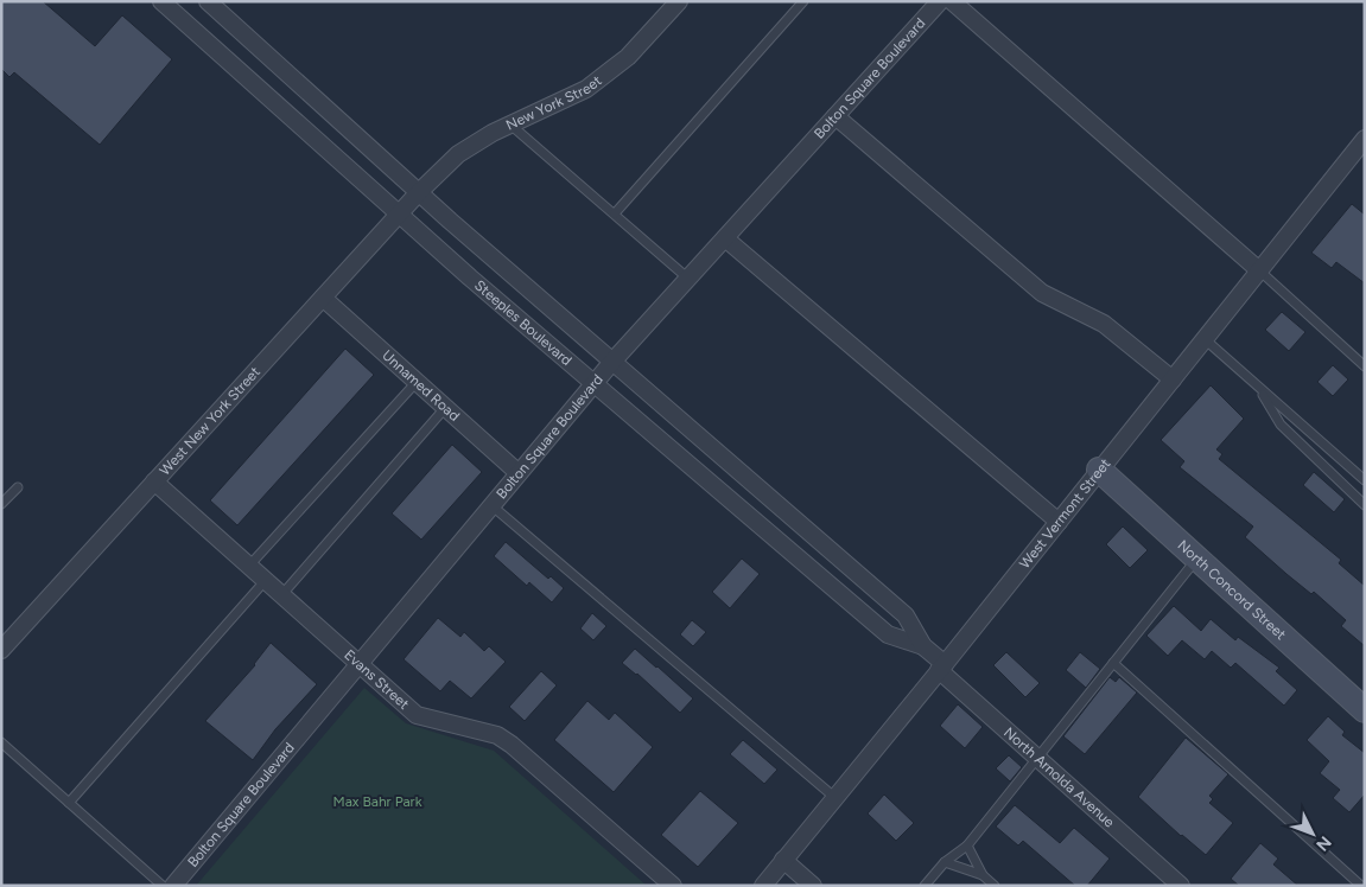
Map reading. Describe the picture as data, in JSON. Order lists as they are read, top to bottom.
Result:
{
  "streets": {
    "main road": ["North Concord Street"],
    "street": [
      "Bolton Square Boulevard",
      "New York Street",
      "Steeples Boulevard",
      "Unnamed Road",
      "West New York Street",
      "West Vermont Street",
      "Evans Street",
      "North Arnolda Avenue"
    ]
  },
  "crossings": [
    ["Bolton Square Boulevard", "Steeples Boulevard"],
    ["Bolton Square Boulevard", "Unnamed Road"],
    ["Bolton Square Boulevard", "Evans Street"],
    ["New York Street", "Steeples Boulevard"],
    ["New York Street", "West New York Street"],
    ["Steeples Boulevard", "West New York Street"],
    ["Steeples Boulevard", "West Vermont Street"],
    ["Steeples Boulevard", "North Arnolda Avenue"],
    ["Unnamed Road", "West New York Street"],
    ["West New York Street", "Evans Street"],
    ["West Vermont Street", "North Concord Street"],
    ["West Vermont Street", "North Arnolda Avenue"]
  ],
  "parks": ["Max Bahr Park"],
  "north": "bottom right"
}
